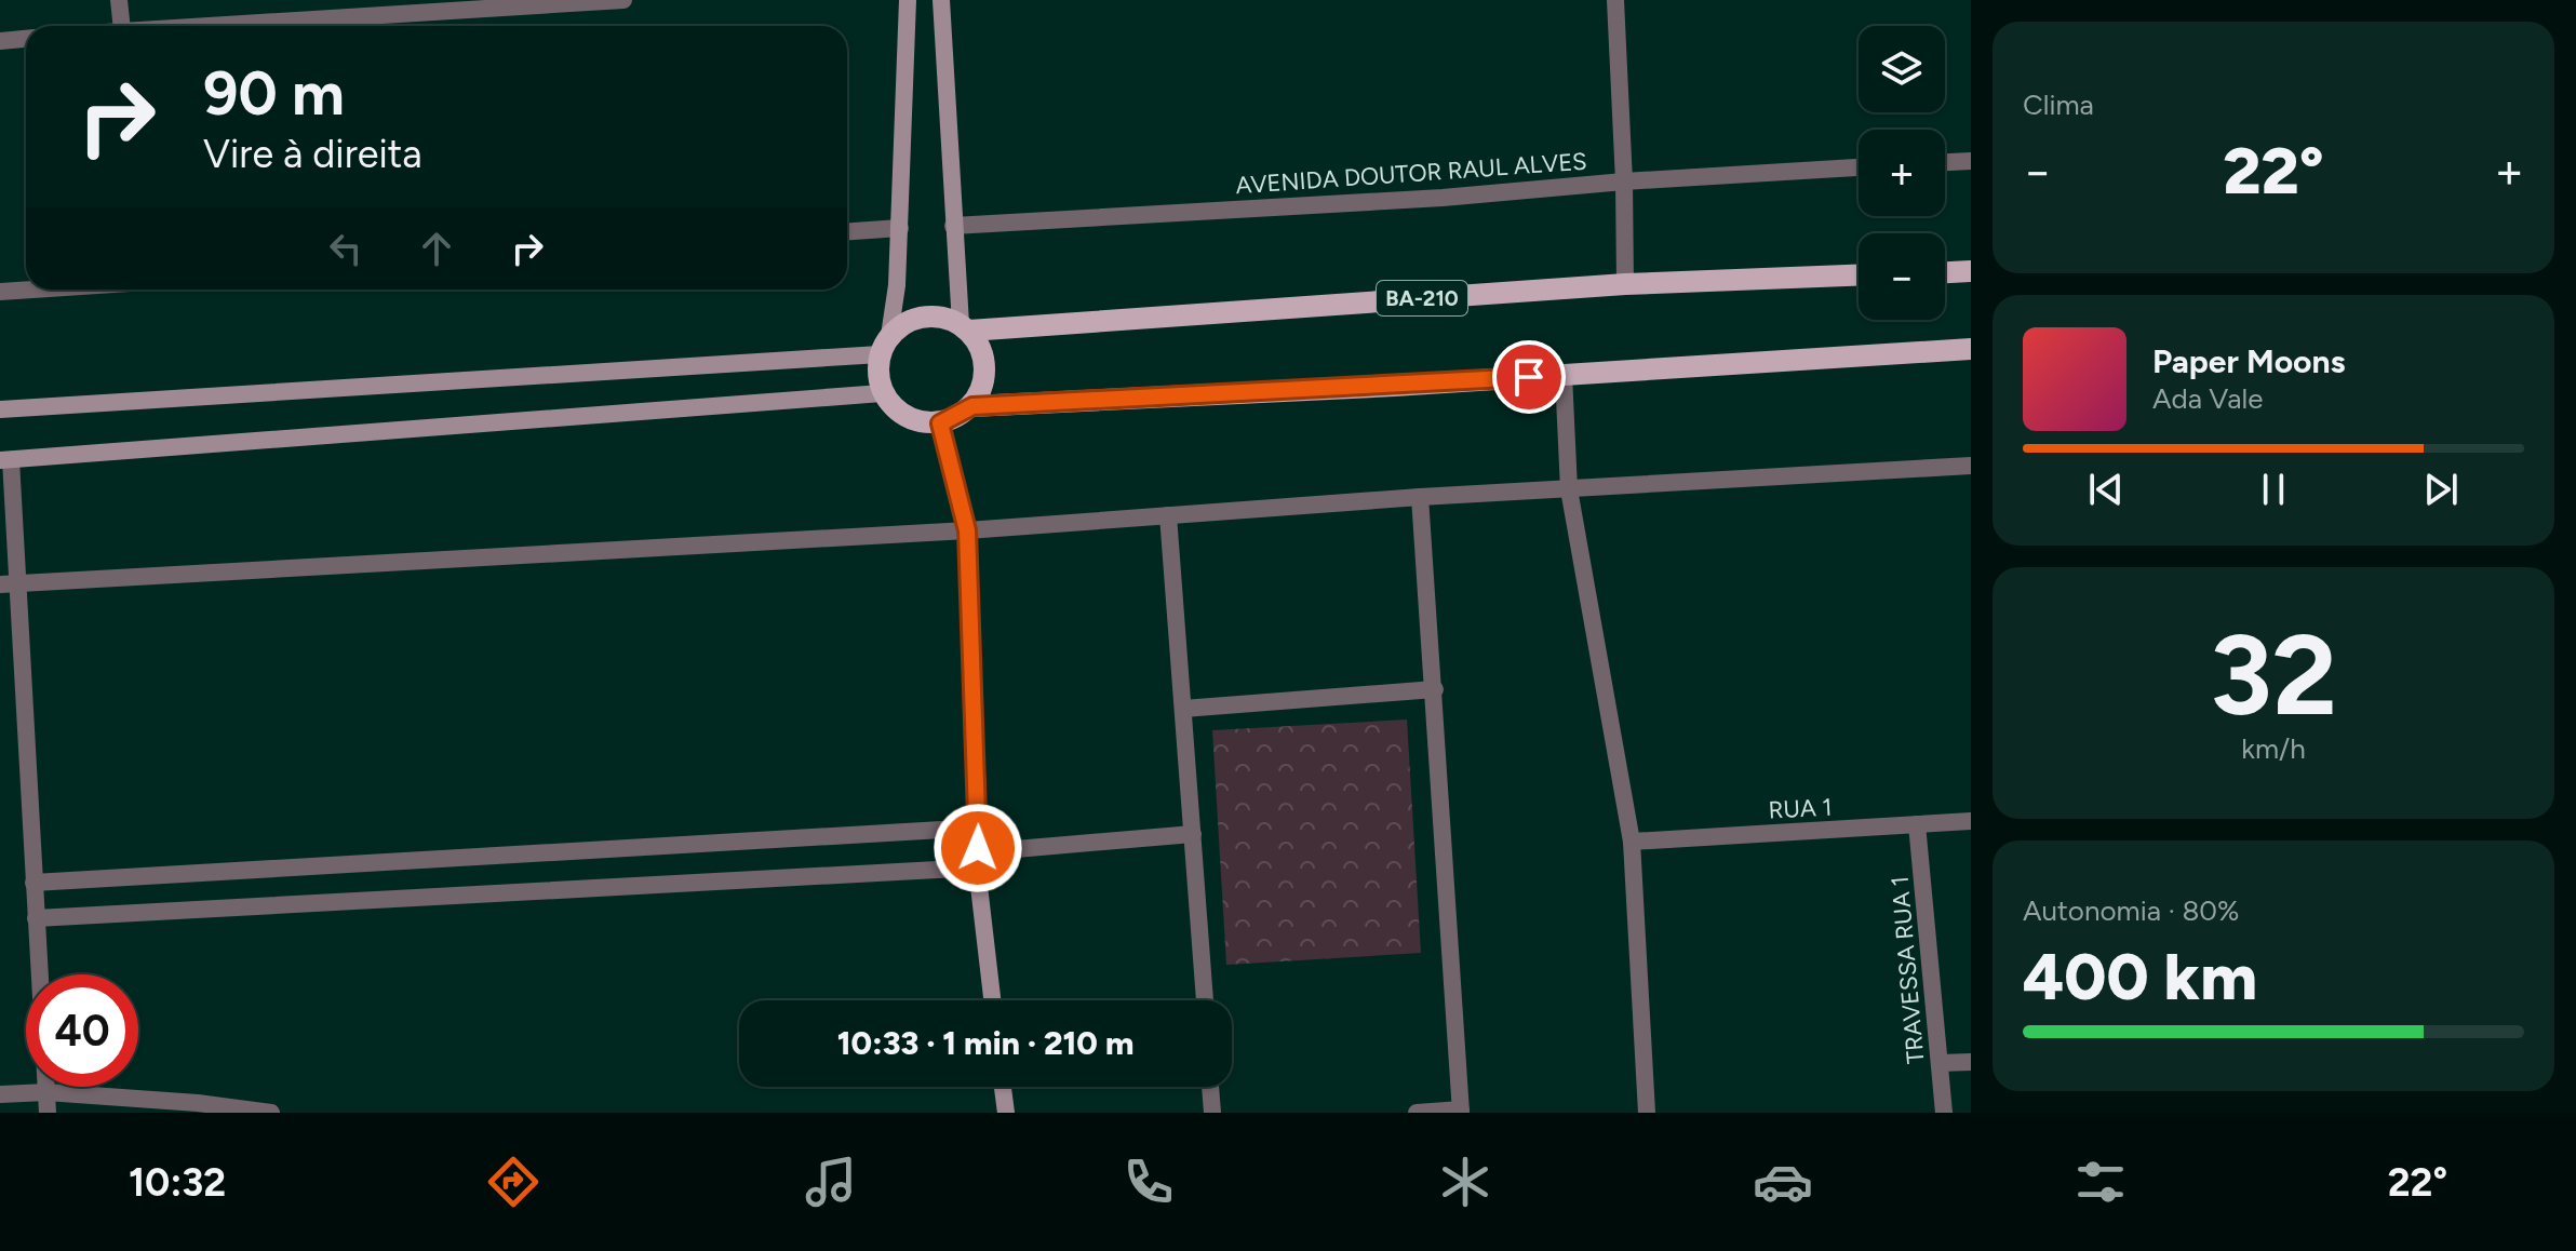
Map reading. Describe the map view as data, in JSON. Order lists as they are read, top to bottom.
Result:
{
  "streets": {
    "main road": ["BA-210"],
    "street": ["AVENIDA DOUTOR RAUL ALVES", "RUA 1", "TRAVESSA RUA 1"]
  },
  "crossings": [
    ["RUA 1", "TRAVESSA RUA 1"]
  ],
  "page": {
    "tile": [
      "Clima",
      ["32", "km/h"],
      ["Autonomia · 80%", "400 km"]
    ],
    "map_buttons": ["+", "−"],
    "turn": ["90 m", "Vire à direita"],
    "heat": ["−", "22°", "+"],
    "song": ["Paper Moons", "Ada Vale"],
    "limit": "40",
    "trip": "10:33 · 1 min · 210 m",
    "tabs": ["10:32", "22°"]
  }
}
